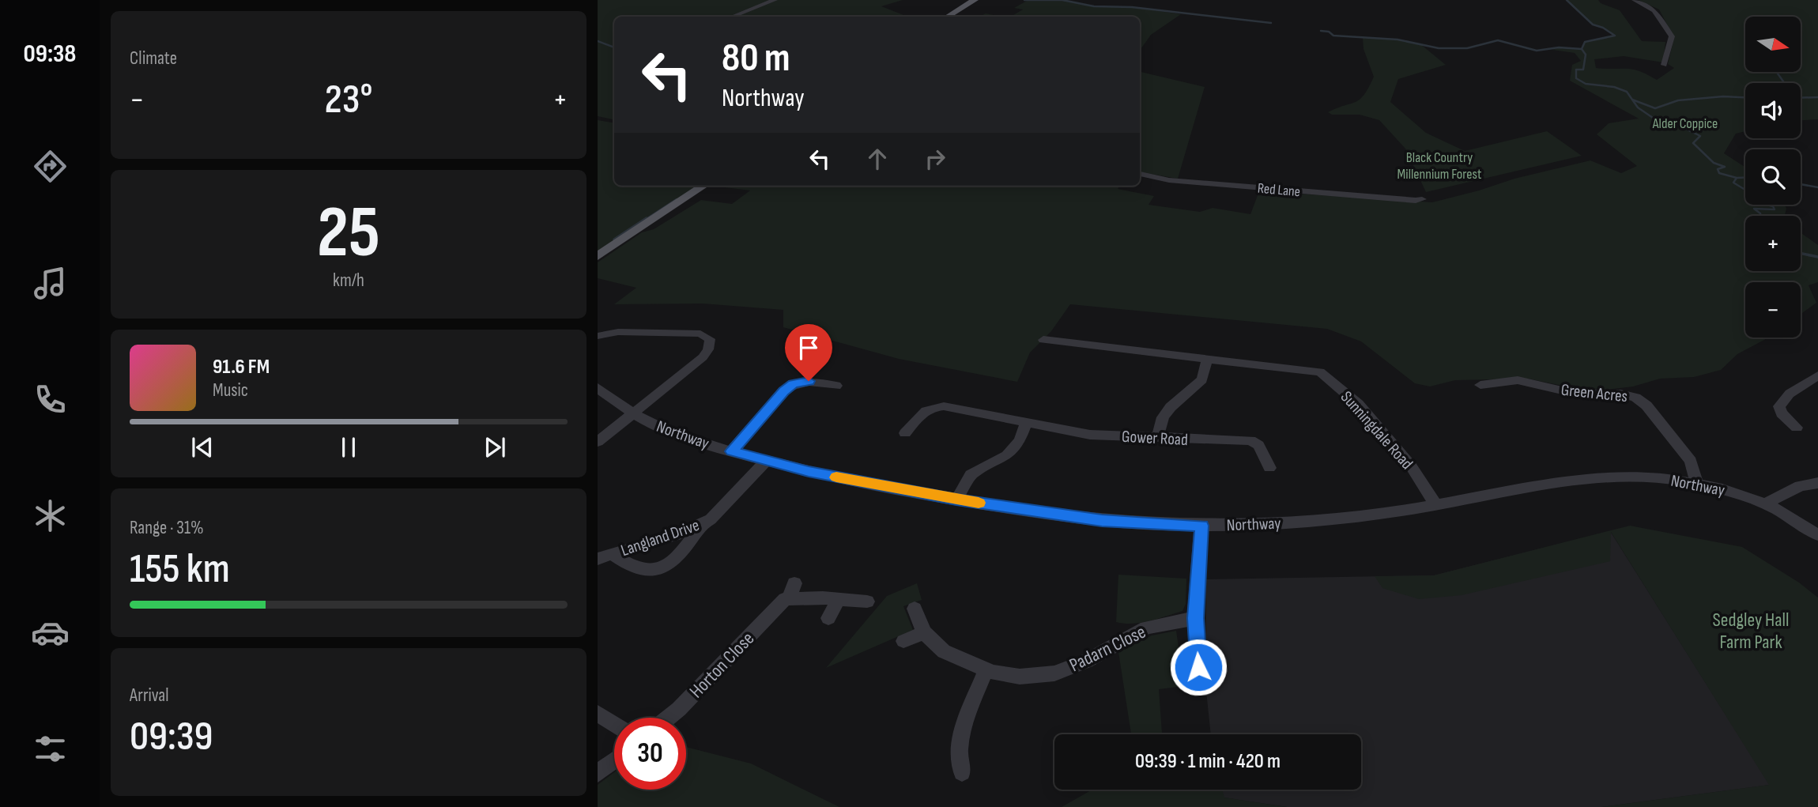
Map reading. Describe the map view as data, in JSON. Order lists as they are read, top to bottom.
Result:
{
  "streets": {
    "street": [
      "Red Lane",
      "Green Acres",
      "Sunningdale Road",
      "Northway",
      "Gower Road",
      "Langland Drive",
      "Padarn Close",
      "Horton Close"
    ]
  },
  "crossings": [
    ["Green Acres", "Northway"],
    ["Sunningdale Road", "Northway"],
    ["Northway", "Langland Drive"]
  ],
  "parks": ["Alder Coppice", "Black Country Millennium Forest", "Sedgley Hall Farm Park"],
  "north": "right",
  "page": {
    "tabs": "09:38",
    "tile": [
      "Climate",
      ["25", "km/h"],
      ["Range · 31%", "155 km"],
      ["Arrival", "09:39"]
    ],
    "map_buttons": ["+", "−"],
    "turn": ["80 m", "Northway"],
    "heat": ["−", "23°", "+"],
    "song": ["91.6 FM", "Music"],
    "limit": "30",
    "trip": "09:39 · 1 min · 420 m"
  }
}
